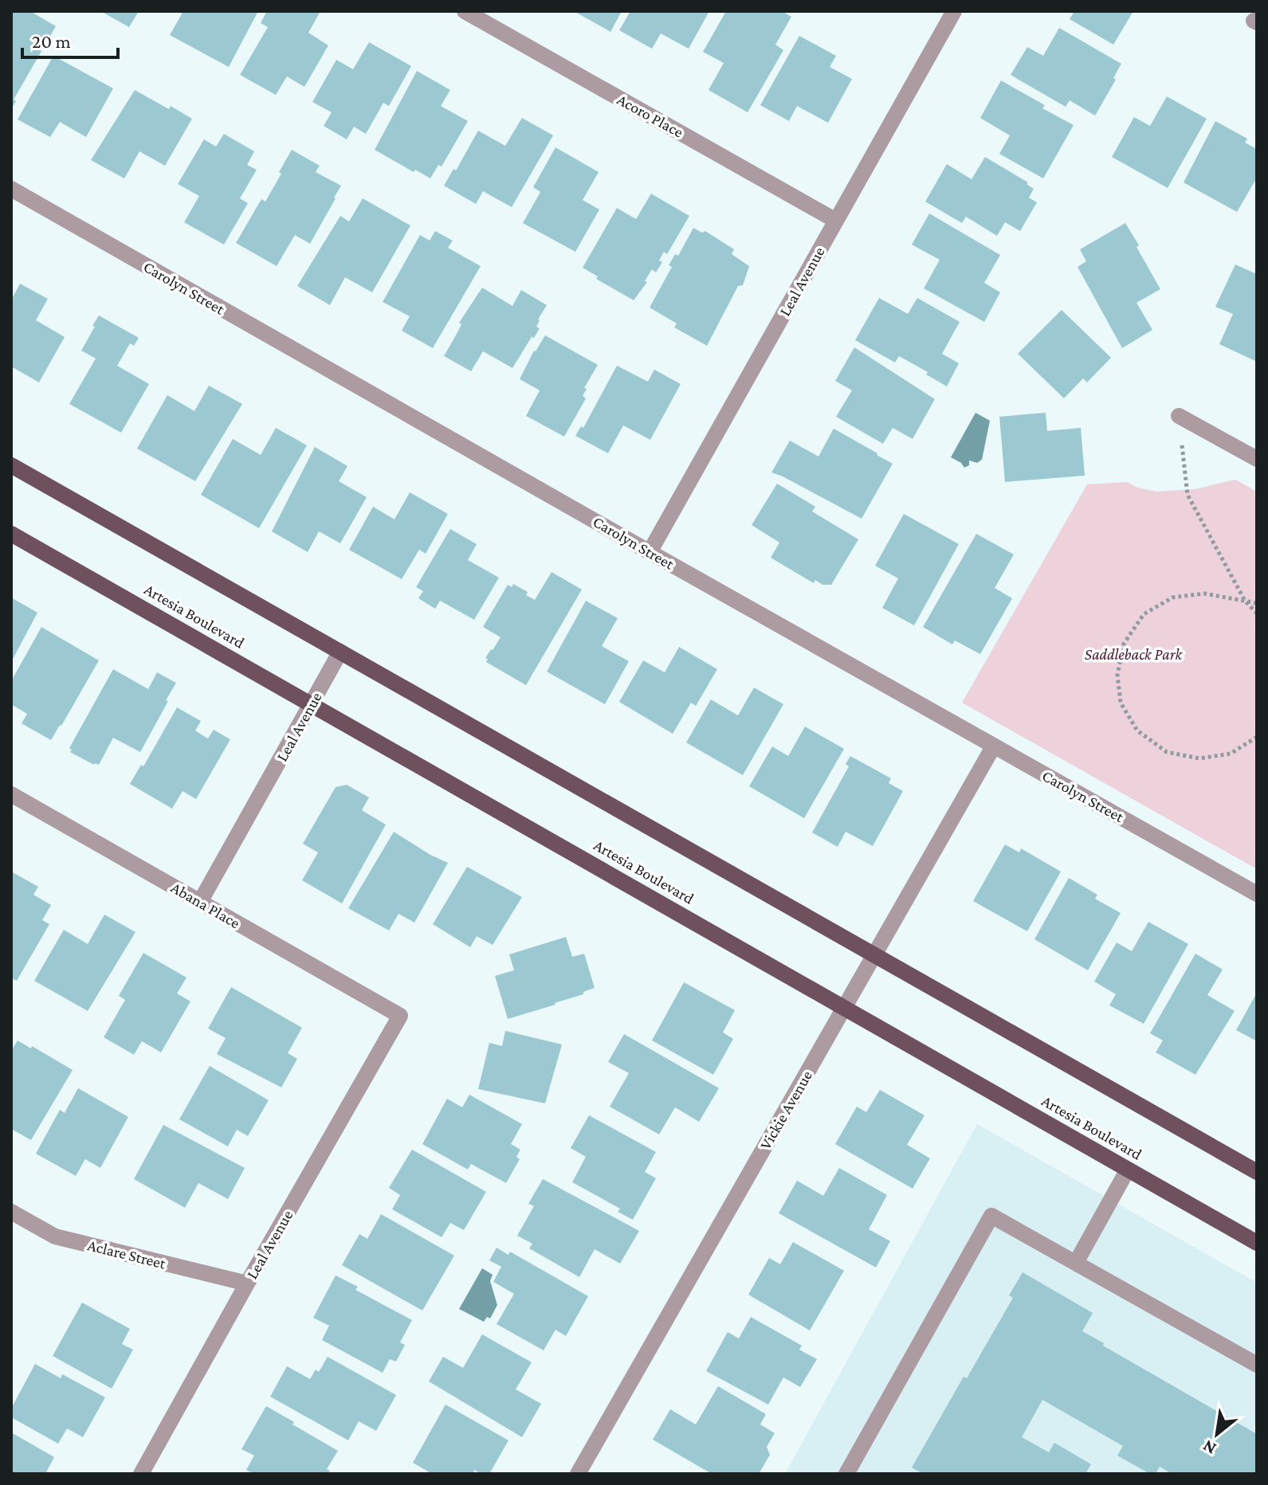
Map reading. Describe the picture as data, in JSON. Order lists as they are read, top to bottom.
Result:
{
  "streets": {
    "main road": ["Artesia Boulevard"],
    "street": [
      "Acoro Place",
      "Leal Avenue",
      "Carolyn Street",
      "Abana Place",
      "Vickie Avenue",
      "Aclare Street"
    ]
  },
  "crossings": [
    ["Acoro Place", "Leal Avenue"],
    ["Leal Avenue", "Carolyn Street"],
    ["Leal Avenue", "Artesia Boulevard"],
    ["Leal Avenue", "Abana Place"],
    ["Leal Avenue", "Aclare Street"],
    ["Carolyn Street", "Vickie Avenue"],
    ["Artesia Boulevard", "Vickie Avenue"]
  ],
  "parks": ["Saddleback Park"],
  "scale_bar": "20 m",
  "north": "bottom left"
}
